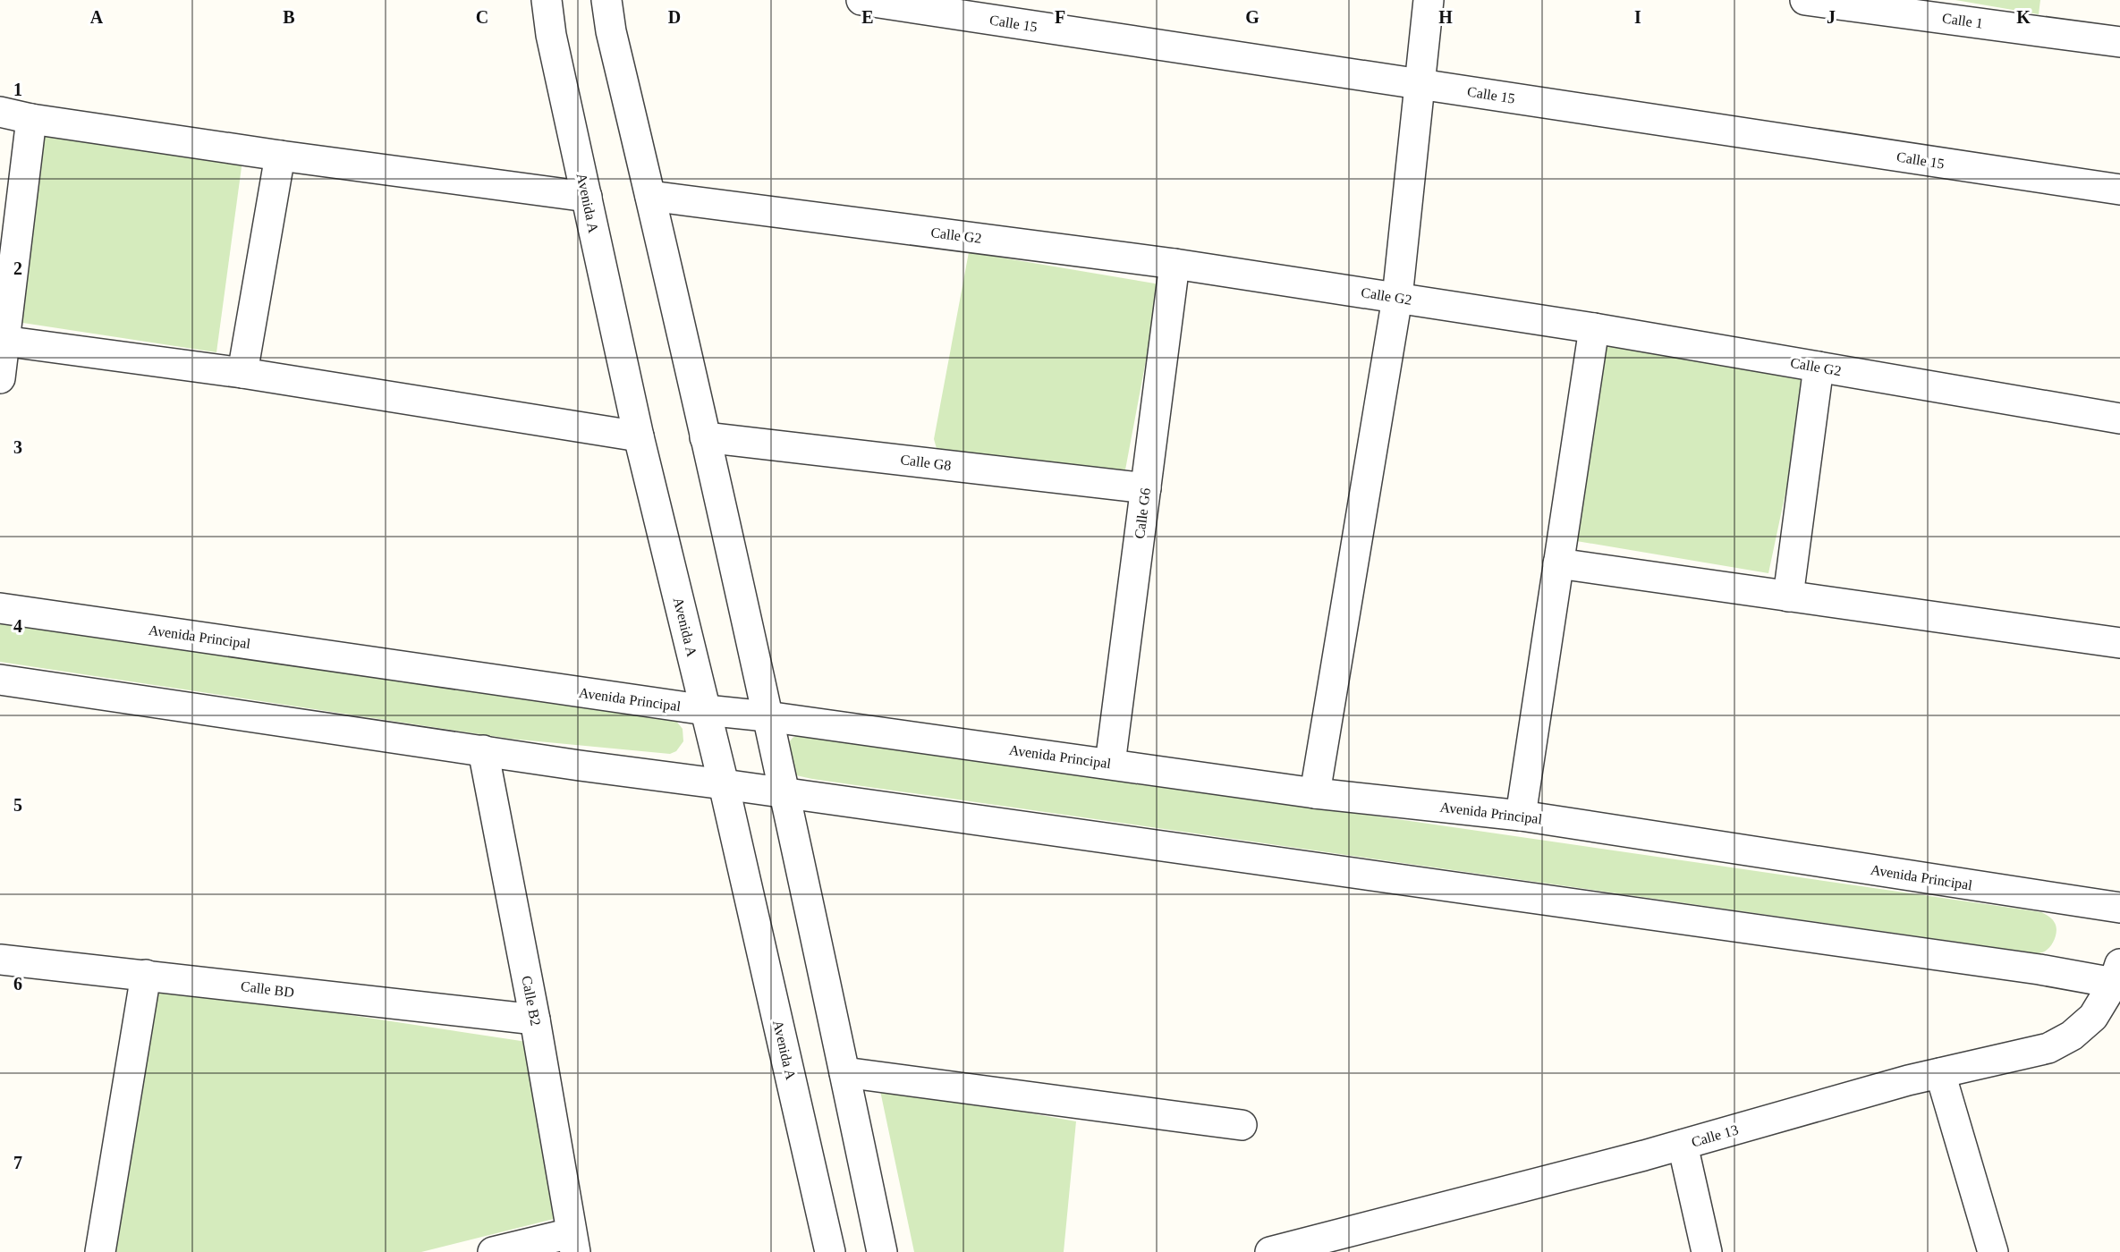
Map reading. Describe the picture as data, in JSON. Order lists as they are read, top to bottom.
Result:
{
  "streets": {
    "street": [
      "Calle 1",
      "Calle 15",
      "Avenida A",
      "Calle G2",
      "Calle G8",
      "Calle G6",
      "Avenida Principal",
      "Calle BD",
      "Calle B2",
      "Calle 13"
    ]
  },
  "crossings": [
    ["Avenida A", "Avenida Principal"],
    ["Calle G2", "Calle G6"],
    ["Calle G8", "Calle G6"],
    ["Calle G6", "Avenida Principal"],
    ["Calle BD", "Calle B2"]
  ],
  "grid": {
    "columns": [
      "A",
      "B",
      "C",
      "D",
      "E",
      "F",
      "G",
      "H",
      "I",
      "J",
      "K"
    ],
    "rows": [
      "1",
      "2",
      "3",
      "4",
      "5",
      "6",
      "7"
    ]
  }
}
